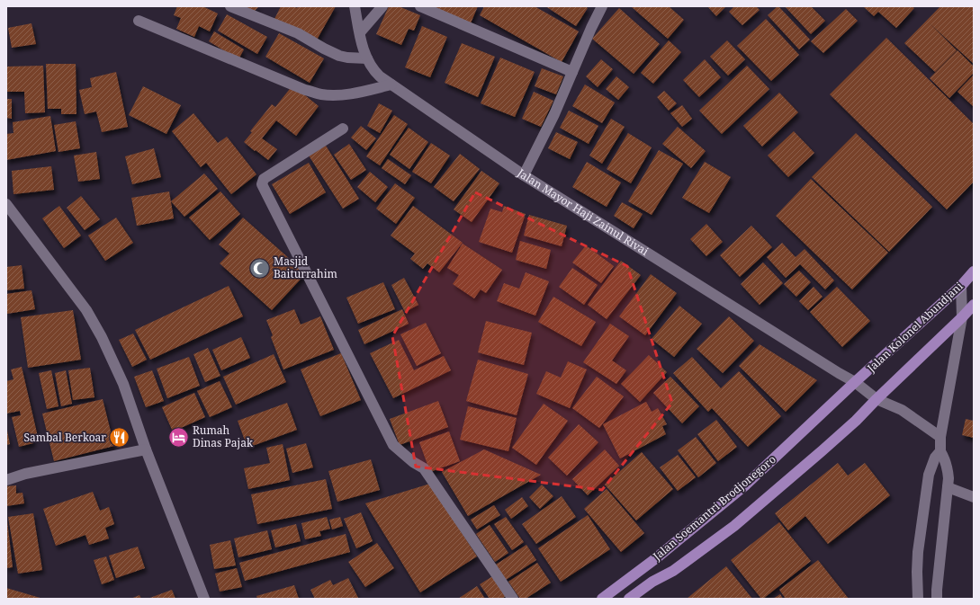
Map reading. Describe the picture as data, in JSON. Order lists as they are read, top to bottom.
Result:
{
  "streets": {
    "main road": ["Jalan Kolonel Abundjani", "Jalan Soemantri Brodjonegoro"],
    "street": ["Jalan Mayor Haji Zainul Rivai"]
  },
  "crossings": [
    ["Jalan Mayor Haji Zainul Rivai", "Jalan Kolonel Abundjani"],
    ["Jalan Mayor Haji Zainul Rivai", "Jalan Soemantri Brodjonegoro"],
    ["Jalan Kolonel Abundjani", "Jalan Soemantri Brodjonegoro"]
  ],
  "places": {
    "mosque": ["Masjid Baiturrahim"],
    "hotel": ["Rumah Dinas Pajak"],
    "restaurant": ["Sambal Berkoar"]
  }
}
